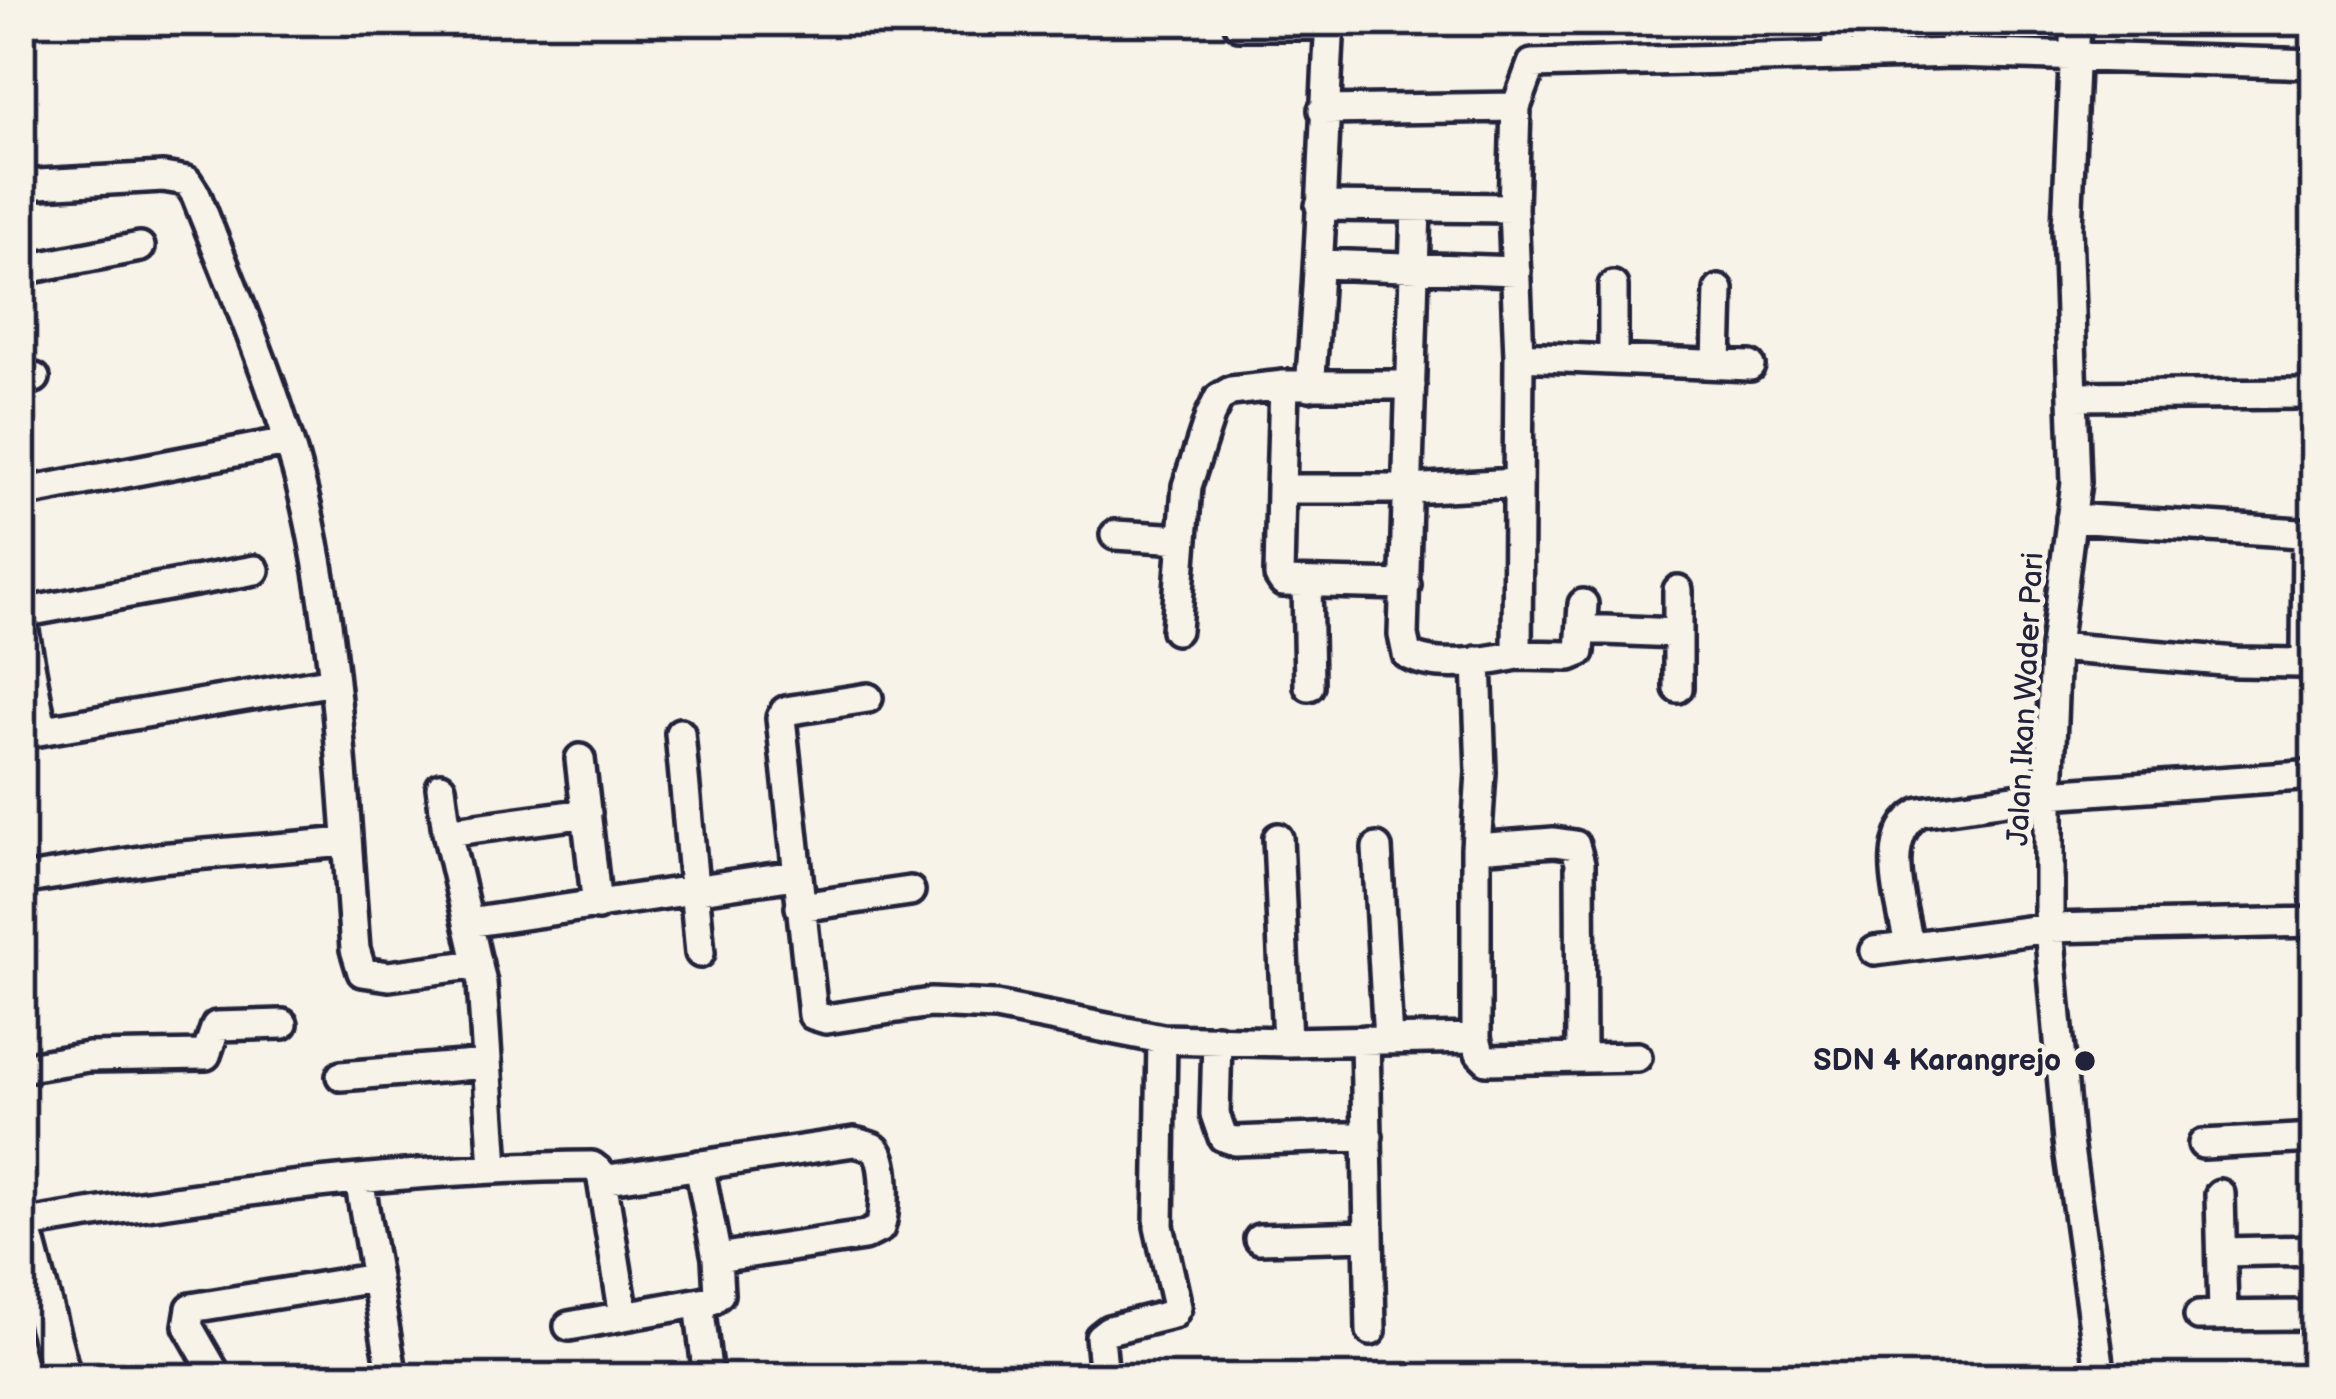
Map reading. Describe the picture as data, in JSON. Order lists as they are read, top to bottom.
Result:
{
  "streets": {
    "street": ["Jalan Ikan Wader Pari"]
  },
  "places": ["SDN 4 Karangrejo"]
}
